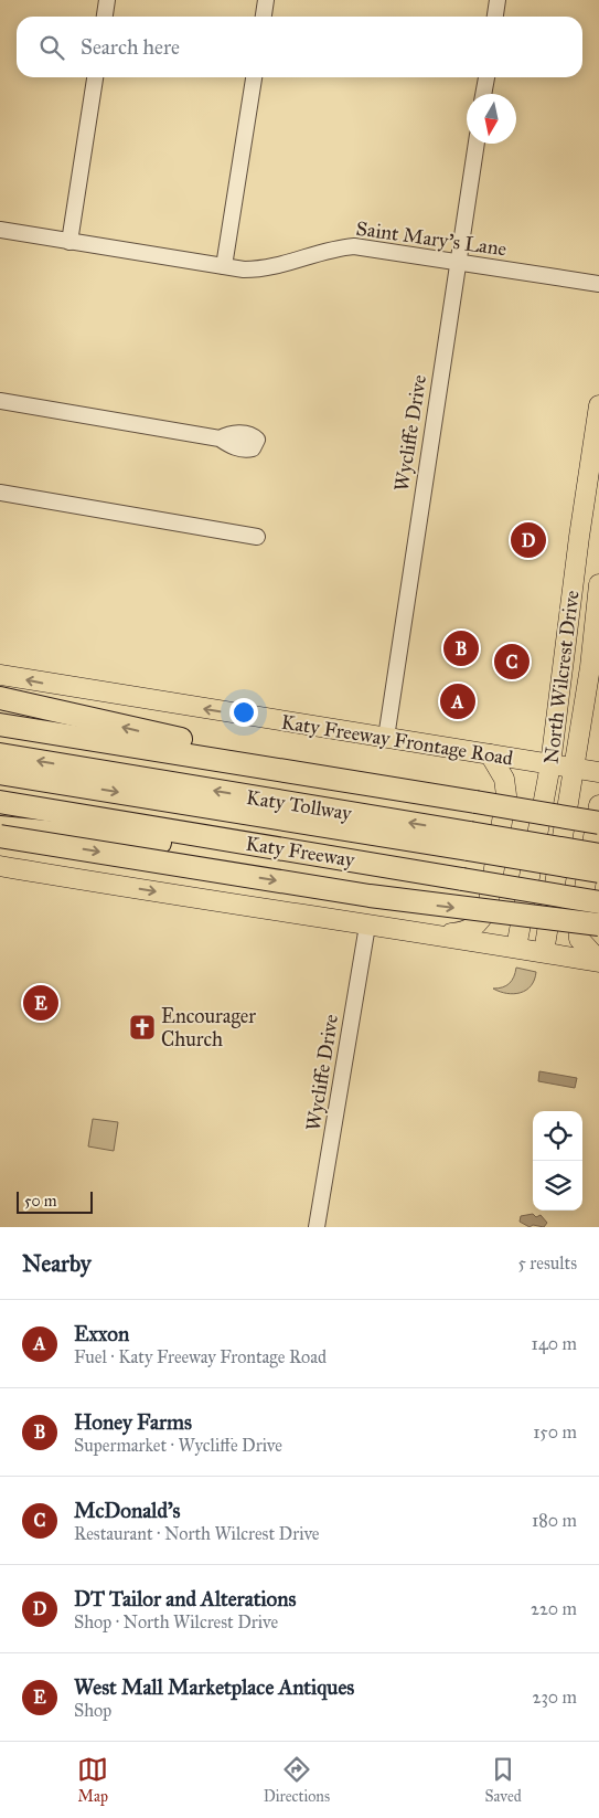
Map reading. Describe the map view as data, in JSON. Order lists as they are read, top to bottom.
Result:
{
  "streets": {
    "highway": ["Katy Tollway", "Katy Freeway"],
    "main road": ["North Wilcrest Drive", "Katy Freeway Frontage Road"],
    "street": ["Saint Mary's Lane", "Wycliffe Drive"]
  },
  "crossings": [
    ["Saint Mary's Lane", "Wycliffe Drive"],
    ["Wycliffe Drive", "Katy Freeway Frontage Road"],
    ["North Wilcrest Drive", "Katy Freeway Frontage Road"]
  ],
  "one_way": ["Katy Freeway Frontage Road"],
  "places": {
    "church": ["Encourager Church"]
  },
  "scale_bar": "50 m",
  "north": "bottom",
  "page": {
    "search": "Search here",
    "pins": [
      "D",
      "B",
      "C",
      "A",
      "E"
    ],
    "scale": "50 m",
    "heading": ["Nearby", "5 results"],
    "list": [
      {
        "mark": "A",
        "name": "Exxon",
        "note": "Fuel · Katy Freeway Frontage Road",
        "value": "140 m"
      },
      {
        "mark": "B",
        "name": "Honey Farms",
        "note": "Supermarket · Wycliffe Drive",
        "value": "150 m"
      },
      {
        "mark": "C",
        "name": "McDonald's",
        "note": "Restaurant · North Wilcrest Drive",
        "value": "180 m"
      },
      {
        "mark": "D",
        "name": "DT Tailor and Alterations",
        "note": "Shop · North Wilcrest Drive",
        "value": "220 m"
      },
      {
        "mark": "E",
        "name": "West Mall Marketplace Antiques",
        "note": "Shop",
        "value": "230 m"
      }
    ],
    "nav": ["Map", "Directions", "Saved"]
  }
}
